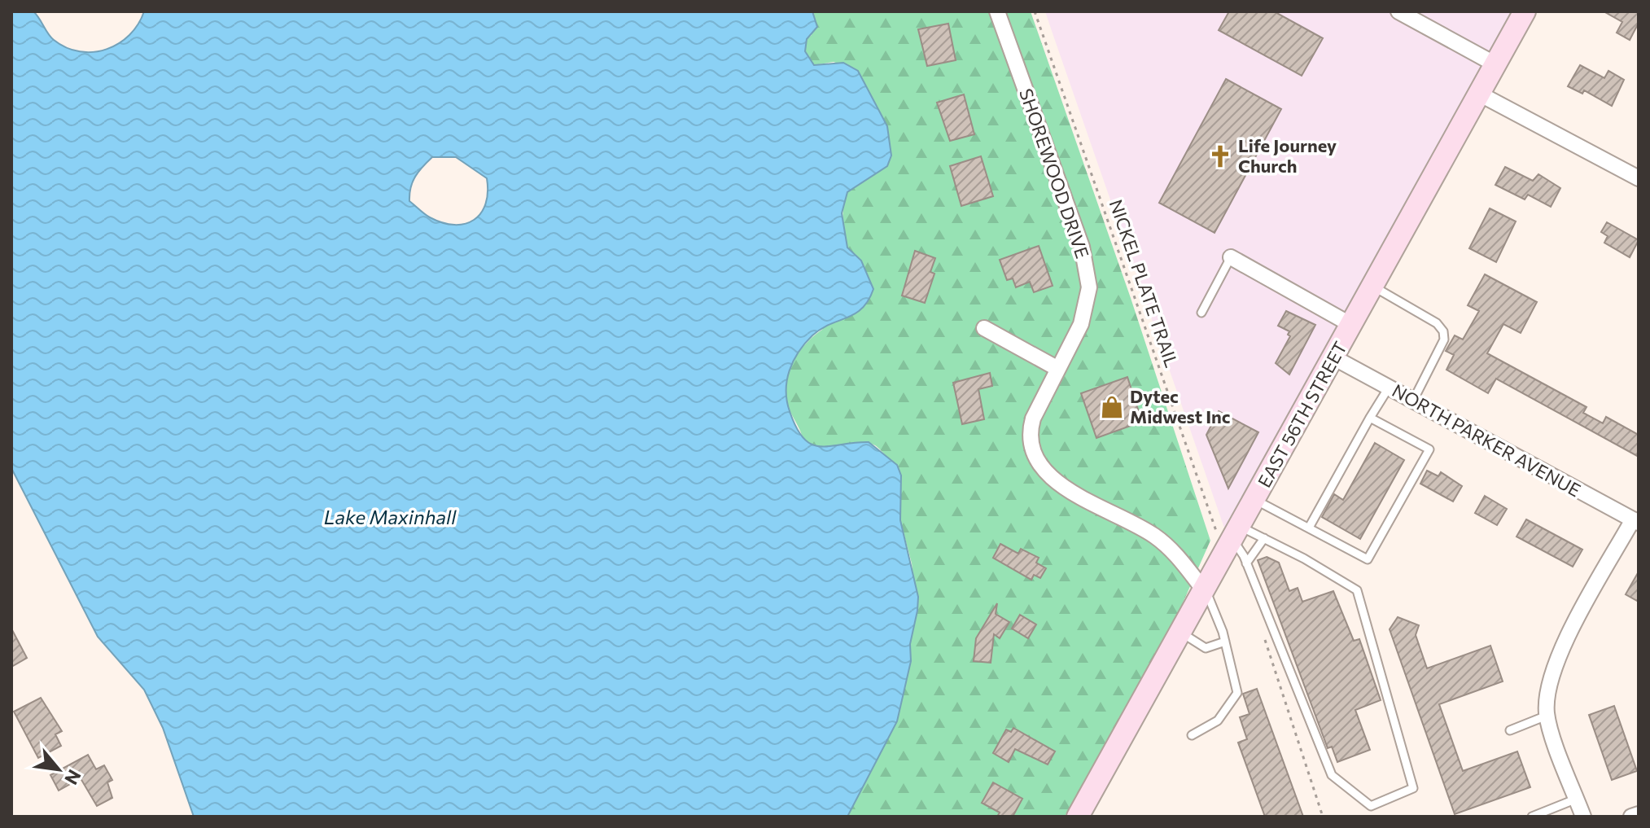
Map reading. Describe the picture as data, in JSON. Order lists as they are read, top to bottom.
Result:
{
  "streets": {
    "street": ["SHOREWOOD DRIVE", "EAST 56TH STREET", "NORTH PARKER AVENUE"],
    "path": ["NICKEL PLATE TRAIL"]
  },
  "crossings": [
    ["SHOREWOOD DRIVE", "EAST 56TH STREET"],
    ["NICKEL PLATE TRAIL", "EAST 56TH STREET"],
    ["EAST 56TH STREET", "NORTH PARKER AVENUE"]
  ],
  "water": ["Lake Maxinhall"],
  "places": {
    "church": ["Life Journey Church"],
    "shop": ["Dytec Midwest Inc"]
  },
  "north": "bottom right"
}
